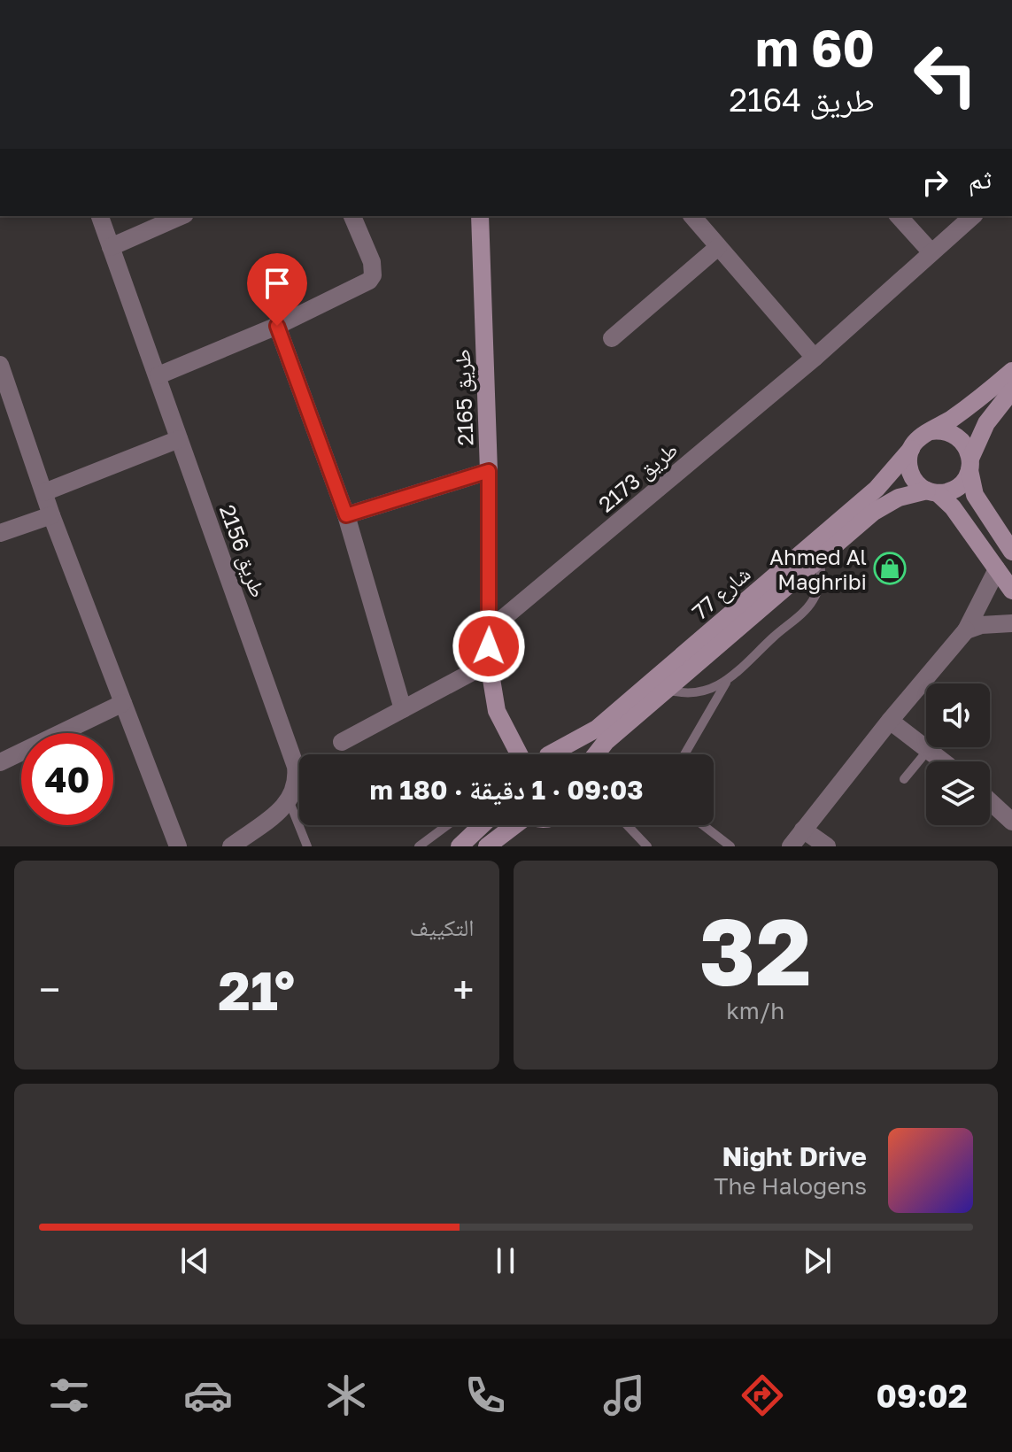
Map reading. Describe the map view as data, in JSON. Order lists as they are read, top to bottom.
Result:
{
  "streets": {
    "street": [
      "طريق 2165",
      "طريق 2173",
      "طريق 2156",
      "شارع 77"
    ]
  },
  "crossings": [
    ["طريق 2165", "طريق 2173"]
  ],
  "places": {
    "shop": ["Ahmed Al Maghribi"]
  },
  "page": {
    "turn": ["60 m", "طريق 2164"],
    "then": "ثم",
    "limit": "40",
    "trip": "09:03 · 1 دقيقة · 180 m",
    "tile": [
      ["32", "km/h"],
      "التكييف"
    ],
    "heat": ["−", "21°", "+"],
    "song": ["Night Drive", "The Halogens"],
    "tabs": "09:02"
  }
}
